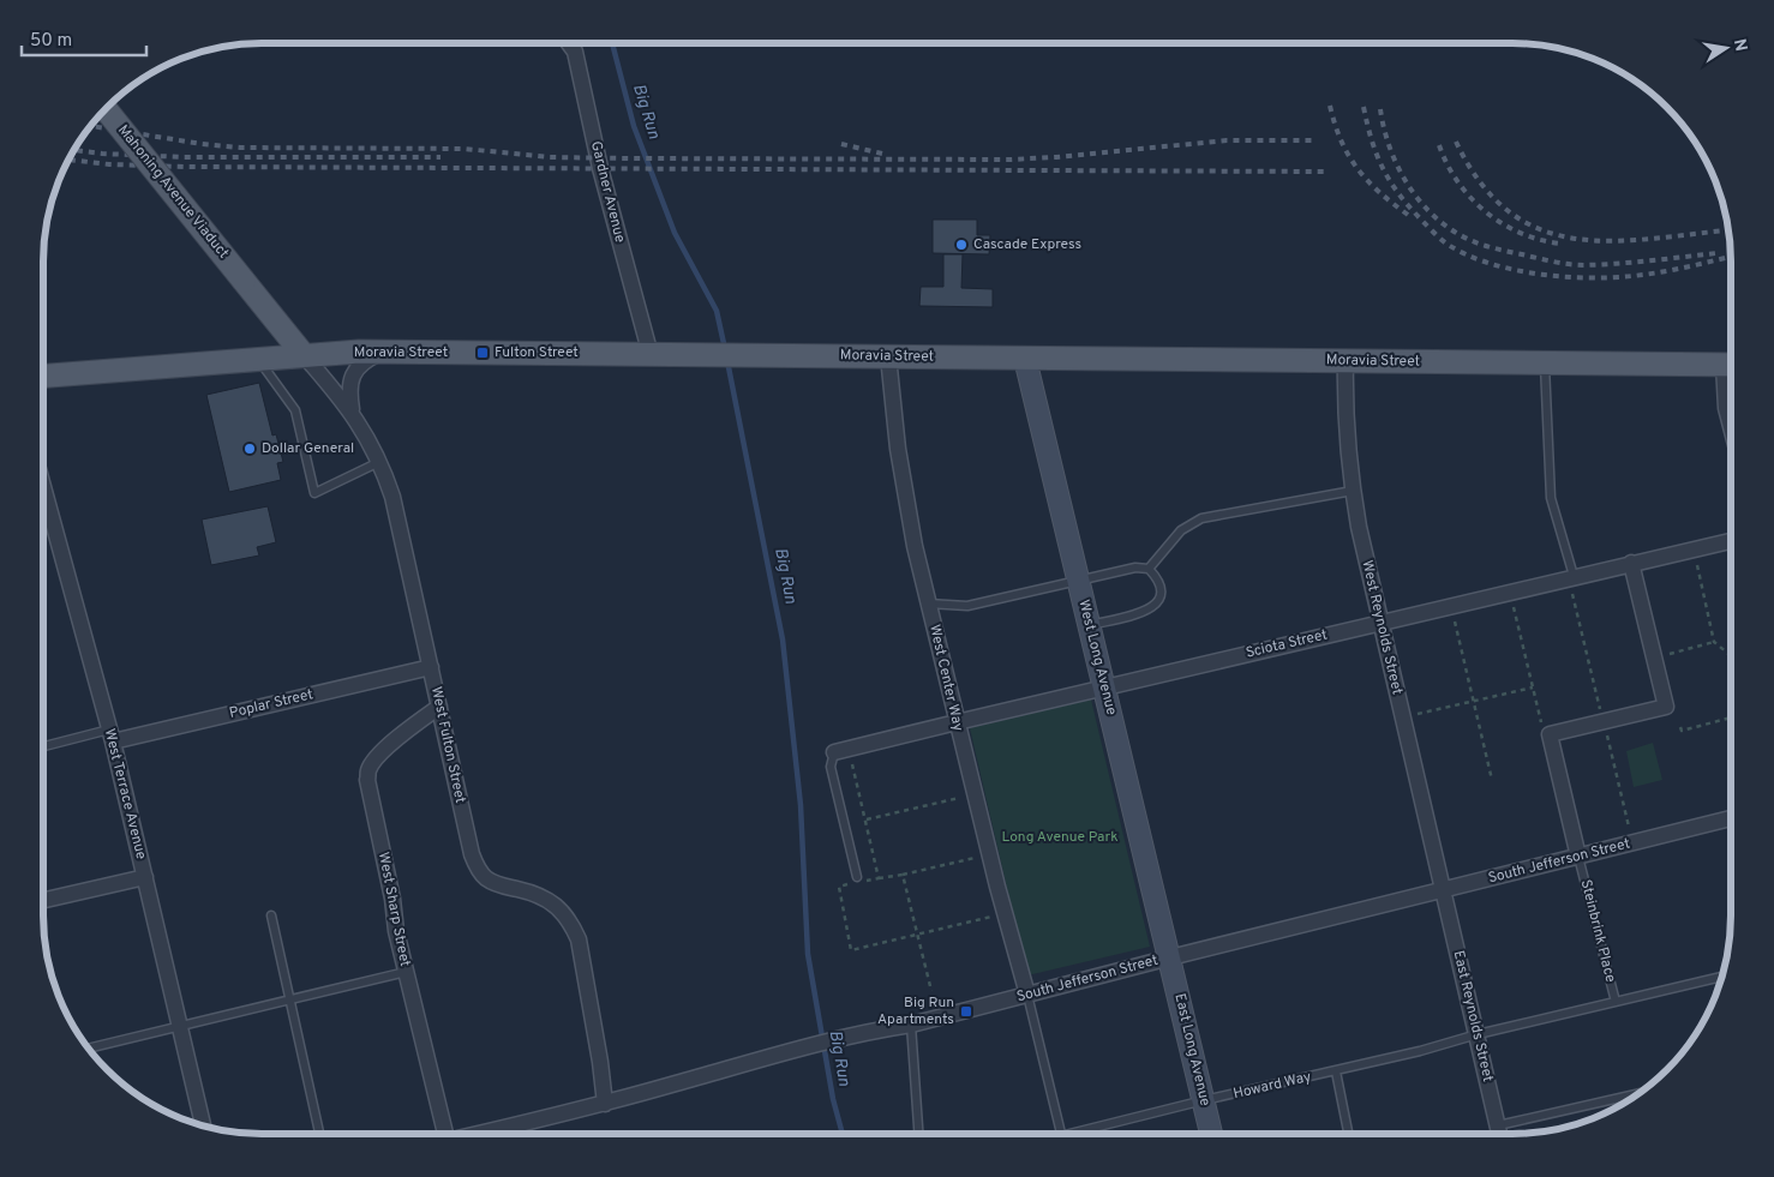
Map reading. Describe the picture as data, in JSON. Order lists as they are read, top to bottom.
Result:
{
  "streets": {
    "main road": ["Mahoning Avenue Viaduct", "Moravia Street"],
    "street": [
      "Gardner Avenue",
      "West Reynolds Street",
      "Sciota Street",
      "West Long Avenue",
      "West Center Way",
      "Poplar Street",
      "West Fulton Street",
      "West Terrace Avenue",
      "South Jefferson Street",
      "West Sharp Street",
      "Steinbrink Place",
      "East Reynolds Street",
      "East Long Avenue"
    ],
    "lane": ["Howard Way"]
  },
  "crossings": [
    ["Mahoning Avenue Viaduct", "Moravia Street"],
    ["Mahoning Avenue Viaduct", "West Fulton Street"],
    ["Gardner Avenue", "Moravia Street"],
    ["Moravia Street", "West Reynolds Street"],
    ["Moravia Street", "West Long Avenue"],
    ["Moravia Street", "West Center Way"],
    ["Moravia Street", "West Fulton Street"],
    ["West Reynolds Street", "Sciota Street"],
    ["West Reynolds Street", "South Jefferson Street"],
    ["West Reynolds Street", "East Reynolds Street"],
    ["Sciota Street", "West Long Avenue"],
    ["Sciota Street", "West Center Way"],
    ["West Long Avenue", "South Jefferson Street"],
    ["West Long Avenue", "East Long Avenue"],
    ["West Center Way", "South Jefferson Street"],
    ["Poplar Street", "West Fulton Street"],
    ["Poplar Street", "West Terrace Avenue"],
    ["West Fulton Street", "South Jefferson Street"],
    ["West Fulton Street", "West Sharp Street"],
    ["South Jefferson Street", "Steinbrink Place"],
    ["South Jefferson Street", "East Reynolds Street"],
    ["South Jefferson Street", "East Long Avenue"],
    ["Steinbrink Place", "Howard Way"],
    ["East Reynolds Street", "Howard Way"],
    ["East Long Avenue", "Howard Way"]
  ],
  "water": ["Big Run"],
  "parks": ["Long Avenue Park"],
  "places": {
    "other": ["Cascade Express", "Dollar General"],
    "transit": ["Fulton Street", "Big Run Apartments"]
  },
  "scale_bar": "50 m",
  "north": "right"
}
